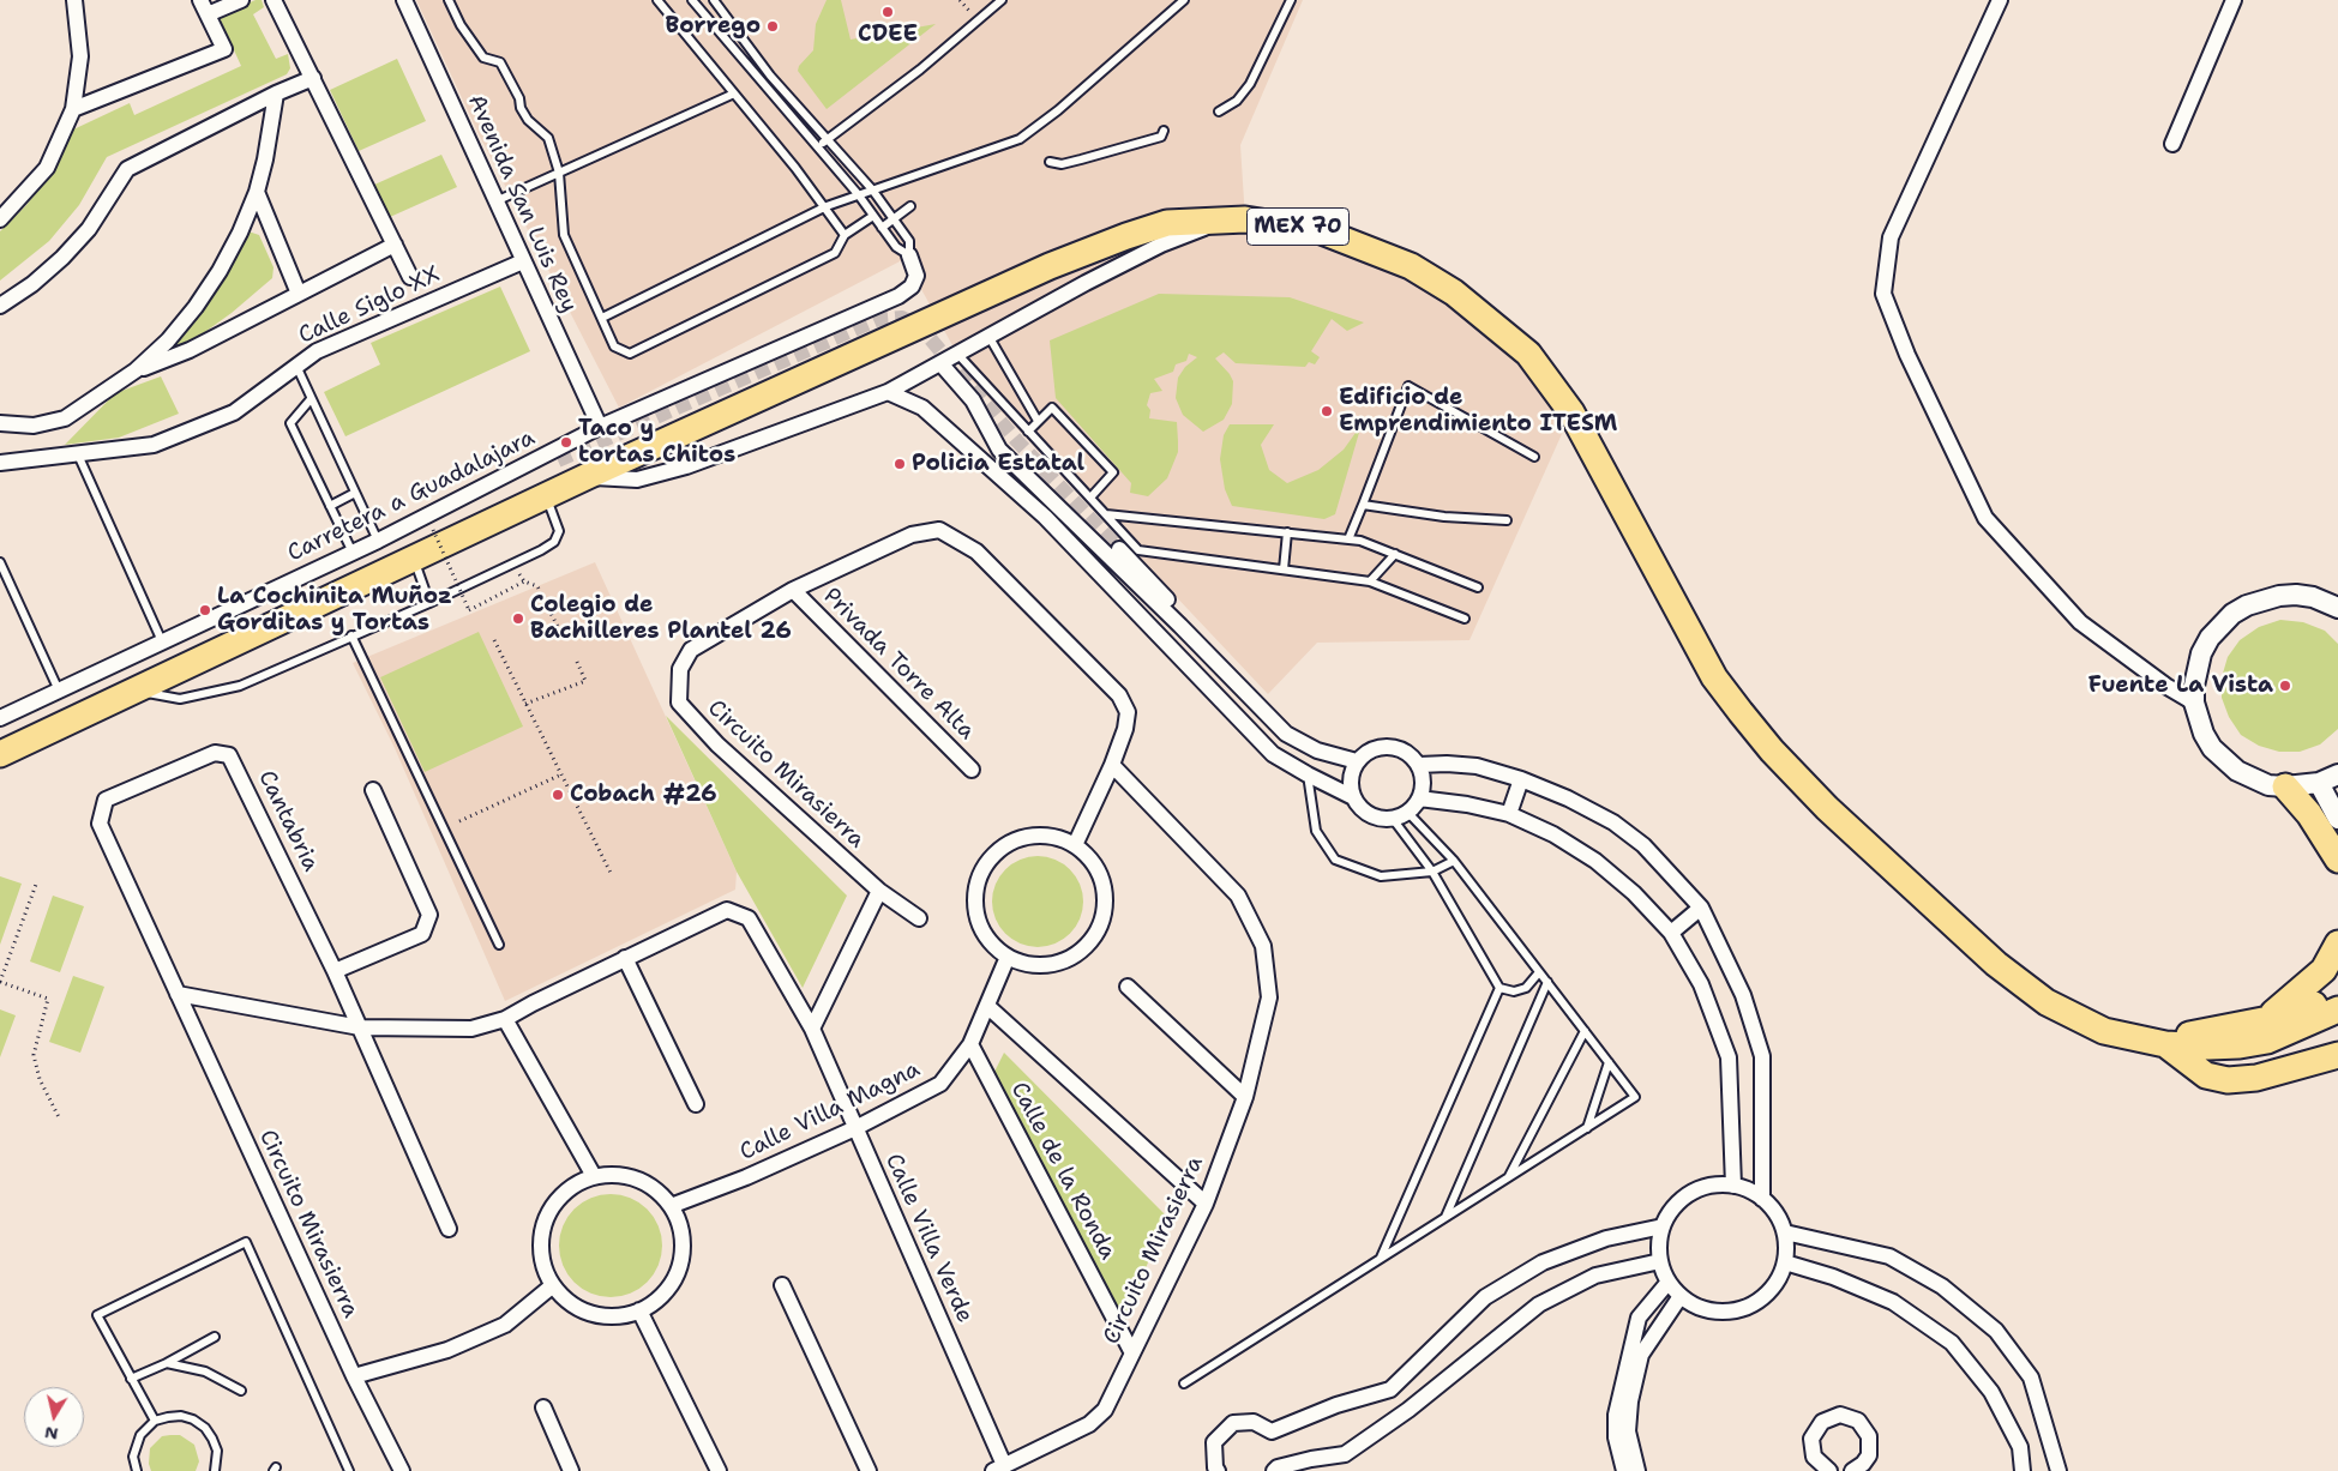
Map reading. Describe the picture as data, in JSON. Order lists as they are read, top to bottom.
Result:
{
  "streets": {
    "highway": ["MEX 70"],
    "street": [
      "Avenida San Luis Rey",
      "Calle Siglo XX",
      "Carretera a Guadalajara",
      "Privada Torre Alta",
      "Circuito Mirasierra",
      "Cantabria",
      "Calle Villa Magna",
      "Calle de la Ronda",
      "Calle Villa Verde"
    ]
  },
  "crossings": [
    ["Avenida San Luis Rey", "Calle Siglo XX"],
    ["Avenida San Luis Rey", "Carretera a Guadalajara"],
    ["Privada Torre Alta", "Circuito Mirasierra"],
    ["Circuito Mirasierra", "Cantabria"],
    ["Circuito Mirasierra", "Calle de la Ronda"],
    ["Circuito Mirasierra", "Calle Villa Verde"],
    ["Calle Villa Magna", "Calle de la Ronda"],
    ["Calle Villa Magna", "Calle Villa Verde"]
  ],
  "places": [
    "CDEE",
    "Borrego",
    "Edificio de Emprendimiento ITESM",
    "Taco y tortas Chitos",
    "Policia Estatal",
    "La Cochinita Muñoz Gorditas y Tortas",
    "Colegio de Bachilleres Plantel 26",
    "Fuente La Vista",
    "Cobach #26"
  ],
  "north": "bottom"
}
